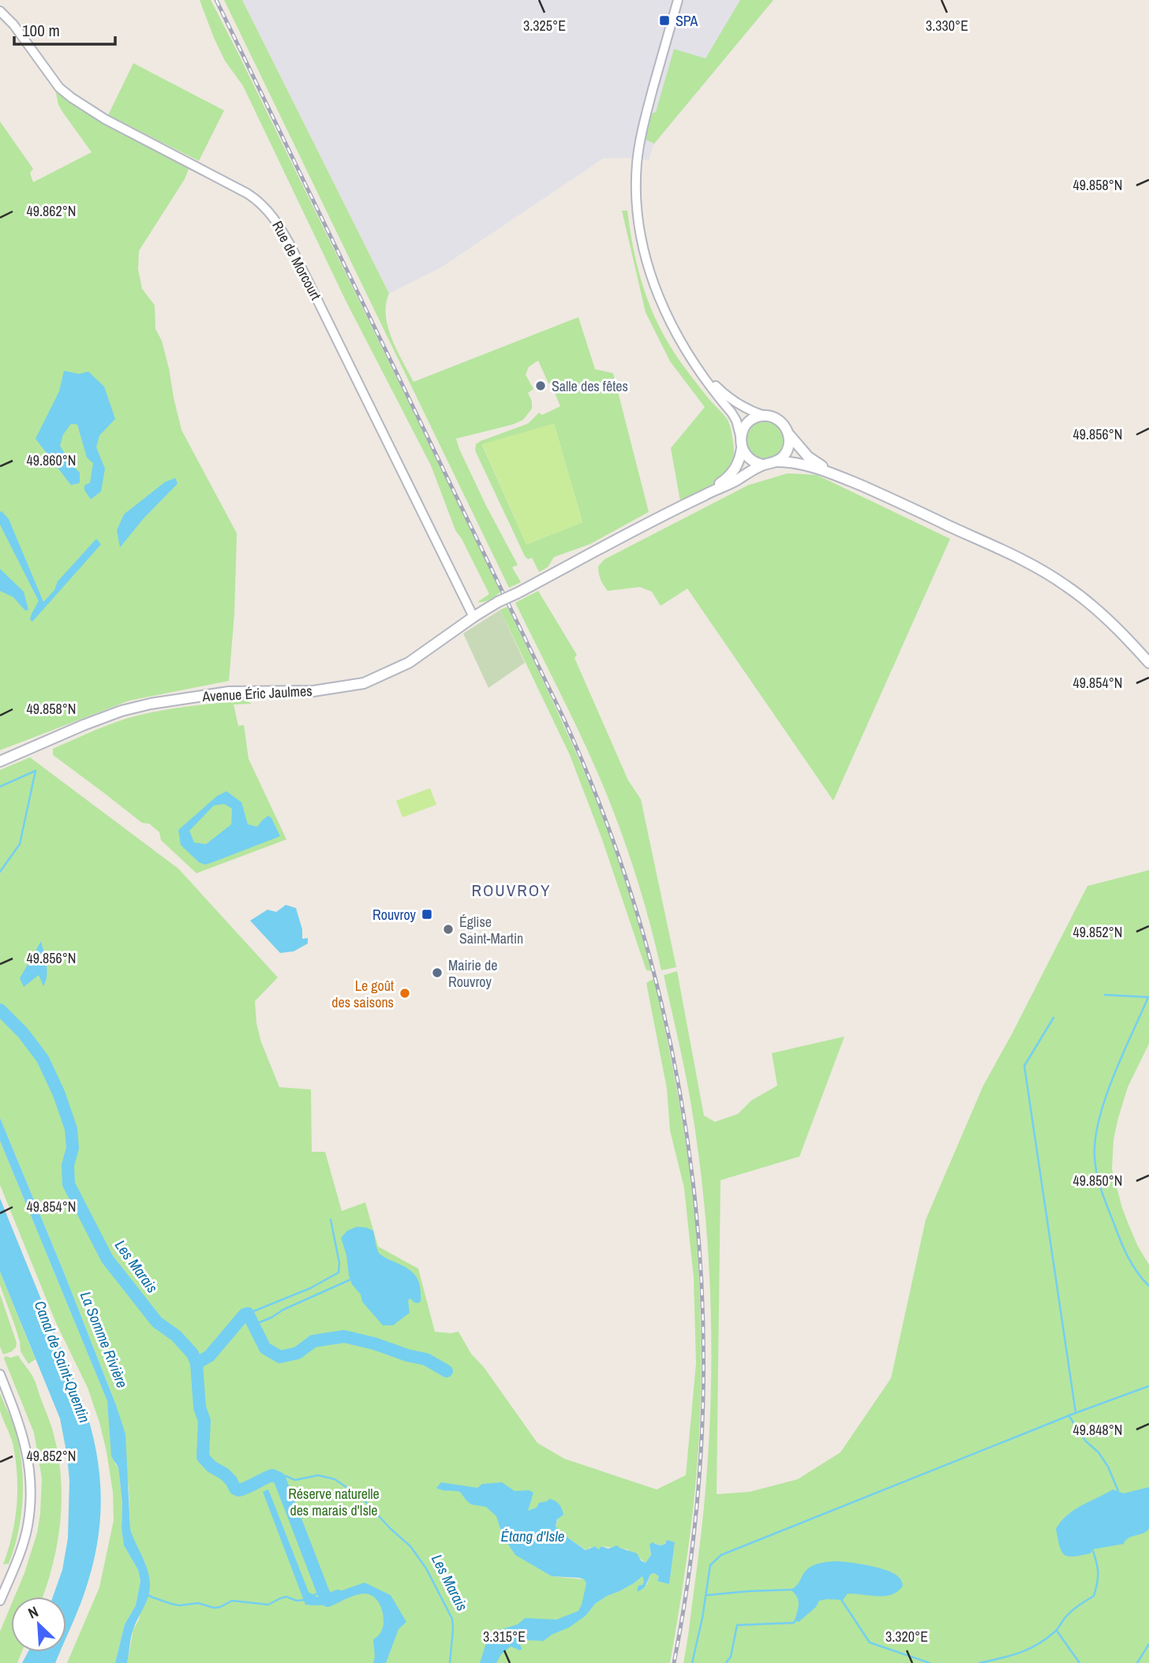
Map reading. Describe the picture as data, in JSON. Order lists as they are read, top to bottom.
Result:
{
  "streets": {
    "main road": ["Avenue Éric Jaulmes"],
    "street": ["Rue de Morcourt"]
  },
  "crossings": [
    ["Rue de Morcourt", "Avenue Éric Jaulmes"]
  ],
  "districts": ["ROUVROY"],
  "water": [
    "Les Marais",
    "La Somme Rivière",
    "Canal de Saint-Quentin",
    "Étang d'Isle"
  ],
  "parks": ["Réserve naturelle des marais d'Isle"],
  "places": {
    "transit": ["SPA", "Rouvroy"],
    "other": [
      "Salle des fêtes",
      "Église Saint-Martin",
      "Mairie de Rouvroy",
      "Le goût des saisons"
    ]
  },
  "scale_bar": "100 m",
  "north": "top left",
  "coordinates": [
    "3.330°E",
    "3.325°E",
    "49.858°N",
    "49.862°N",
    "49.856°N",
    "49.860°N",
    "49.854°N",
    "49.852°N",
    "49.850°N",
    "49.848°N",
    "3.315°E",
    "3.320°E"
  ]
}
